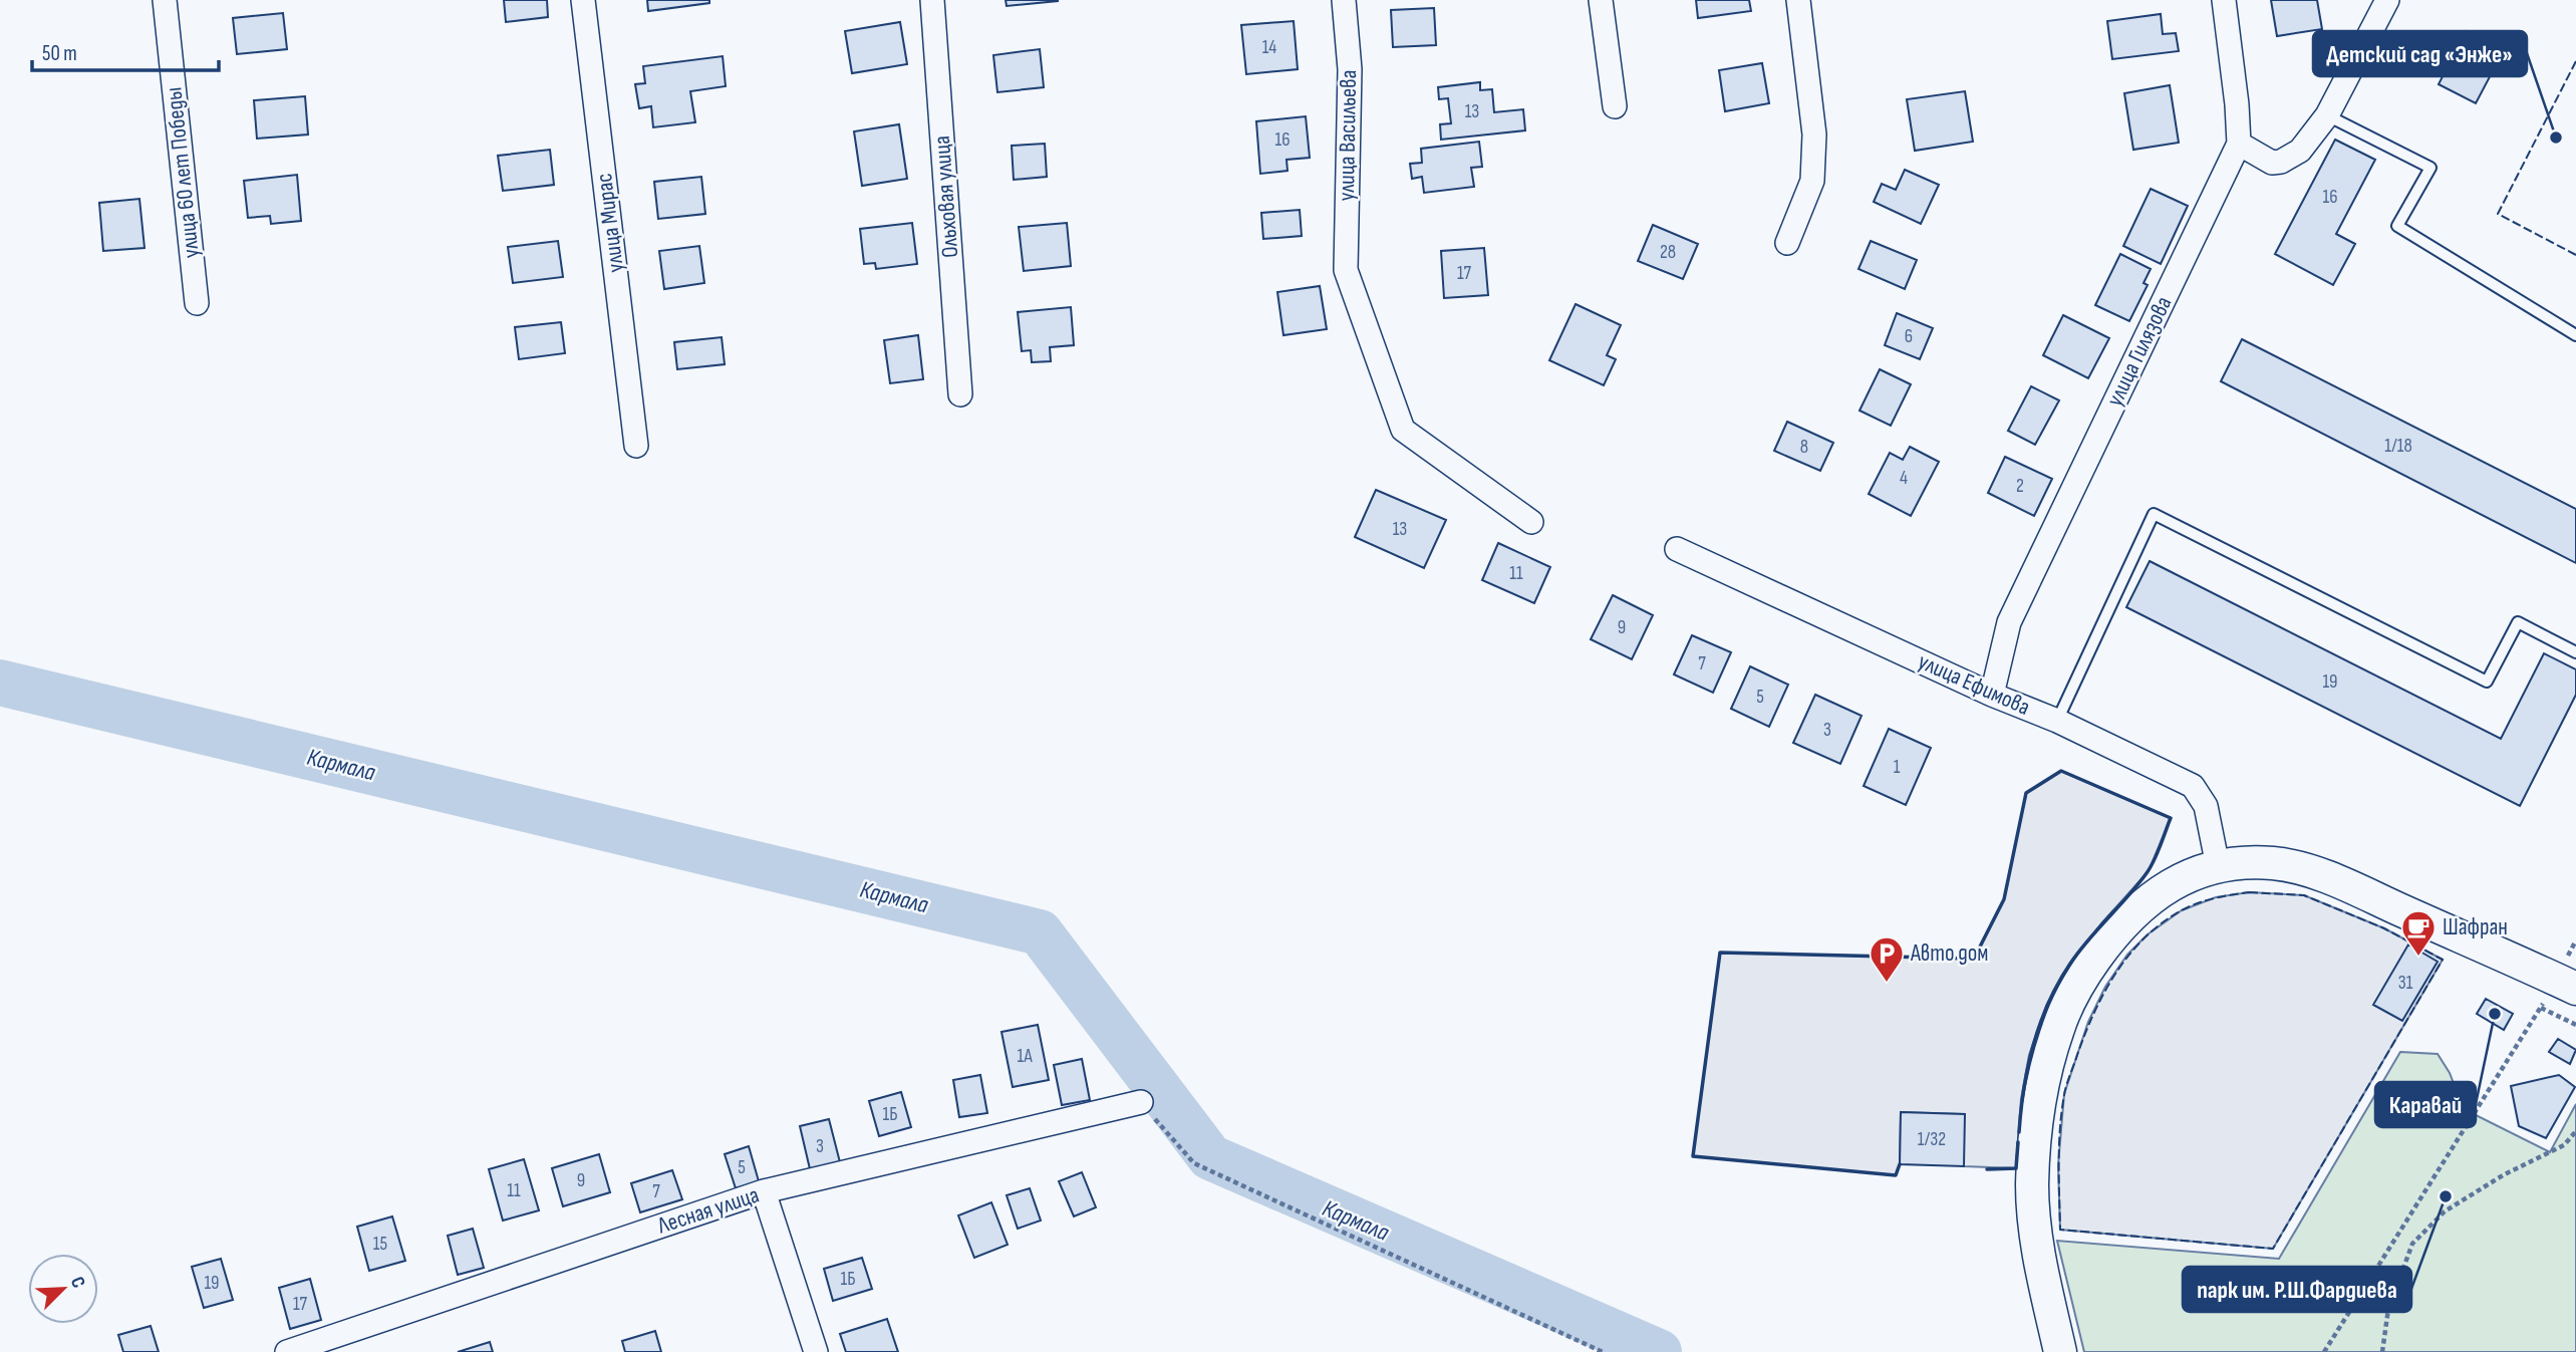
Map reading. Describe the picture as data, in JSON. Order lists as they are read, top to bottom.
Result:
{
  "streets": {
    "street": [
      "улица Васильева",
      "улица 60 лет Победы",
      "Ольховая улица",
      "улица Мирас",
      "улица Гилязова",
      "улица Ефимова",
      "Лесная улица"
    ]
  },
  "crossings": [
    ["улица Гилязова", "улица Ефимова"]
  ],
  "water": ["Кармала"],
  "places": {
    "other": ["Детский сад «Энже»", "Каравай", "парк им. Р.Ш.Фардиева"],
    "cafe": ["Шафран"],
    "parking": ["Авто дом"]
  },
  "house_numbers": [
    "14",
    "13",
    "16",
    "16",
    "28",
    "17",
    "6",
    "1/18",
    "8",
    "4",
    "2",
    "13",
    "11",
    "9",
    "7",
    "19",
    "5",
    "3",
    "1",
    "31",
    "1А",
    "1Б",
    "1/32",
    "3",
    "5",
    "9",
    "11",
    "7",
    "15",
    "1Б",
    "19",
    "17"
  ],
  "scale_bar": "50 m",
  "north": "top right"
}
